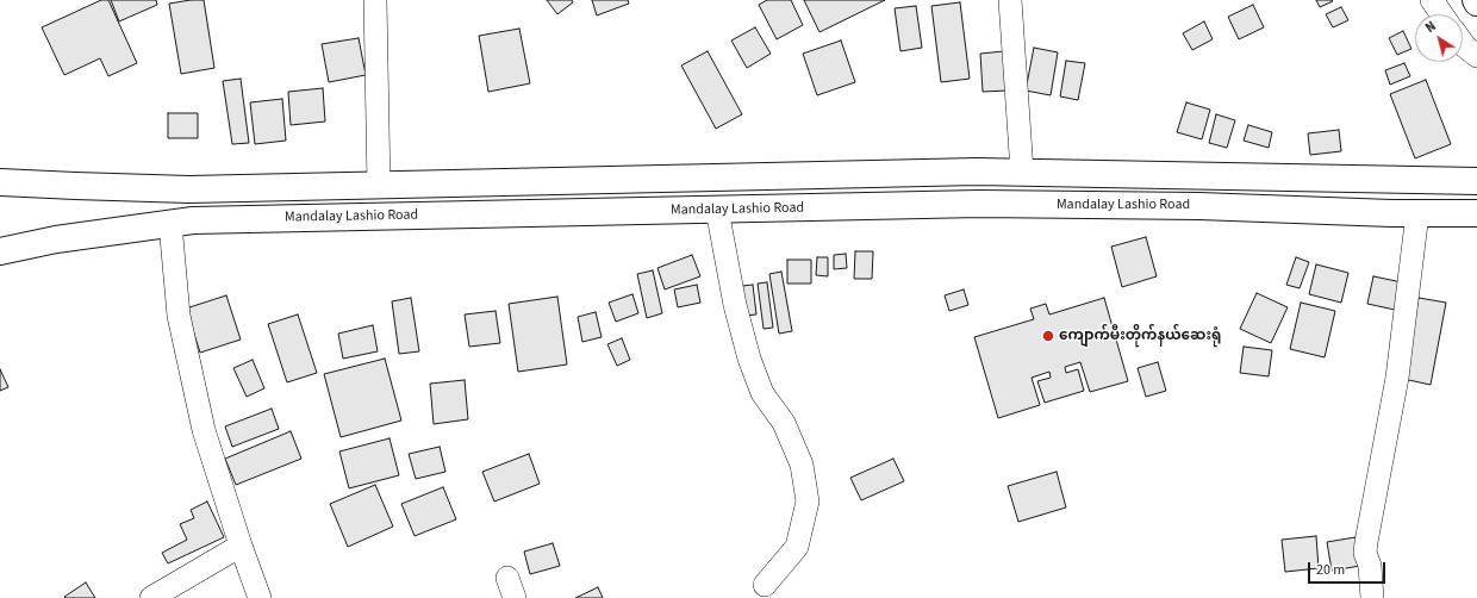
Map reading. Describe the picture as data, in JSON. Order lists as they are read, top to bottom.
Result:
{
  "streets": {
    "highway": ["Mandalay Lashio Road"]
  },
  "places": ["ကျောက်မီးတိုက်နယ်ဆေးရုံ"],
  "scale_bar": "20 m",
  "north": "top left"
}
